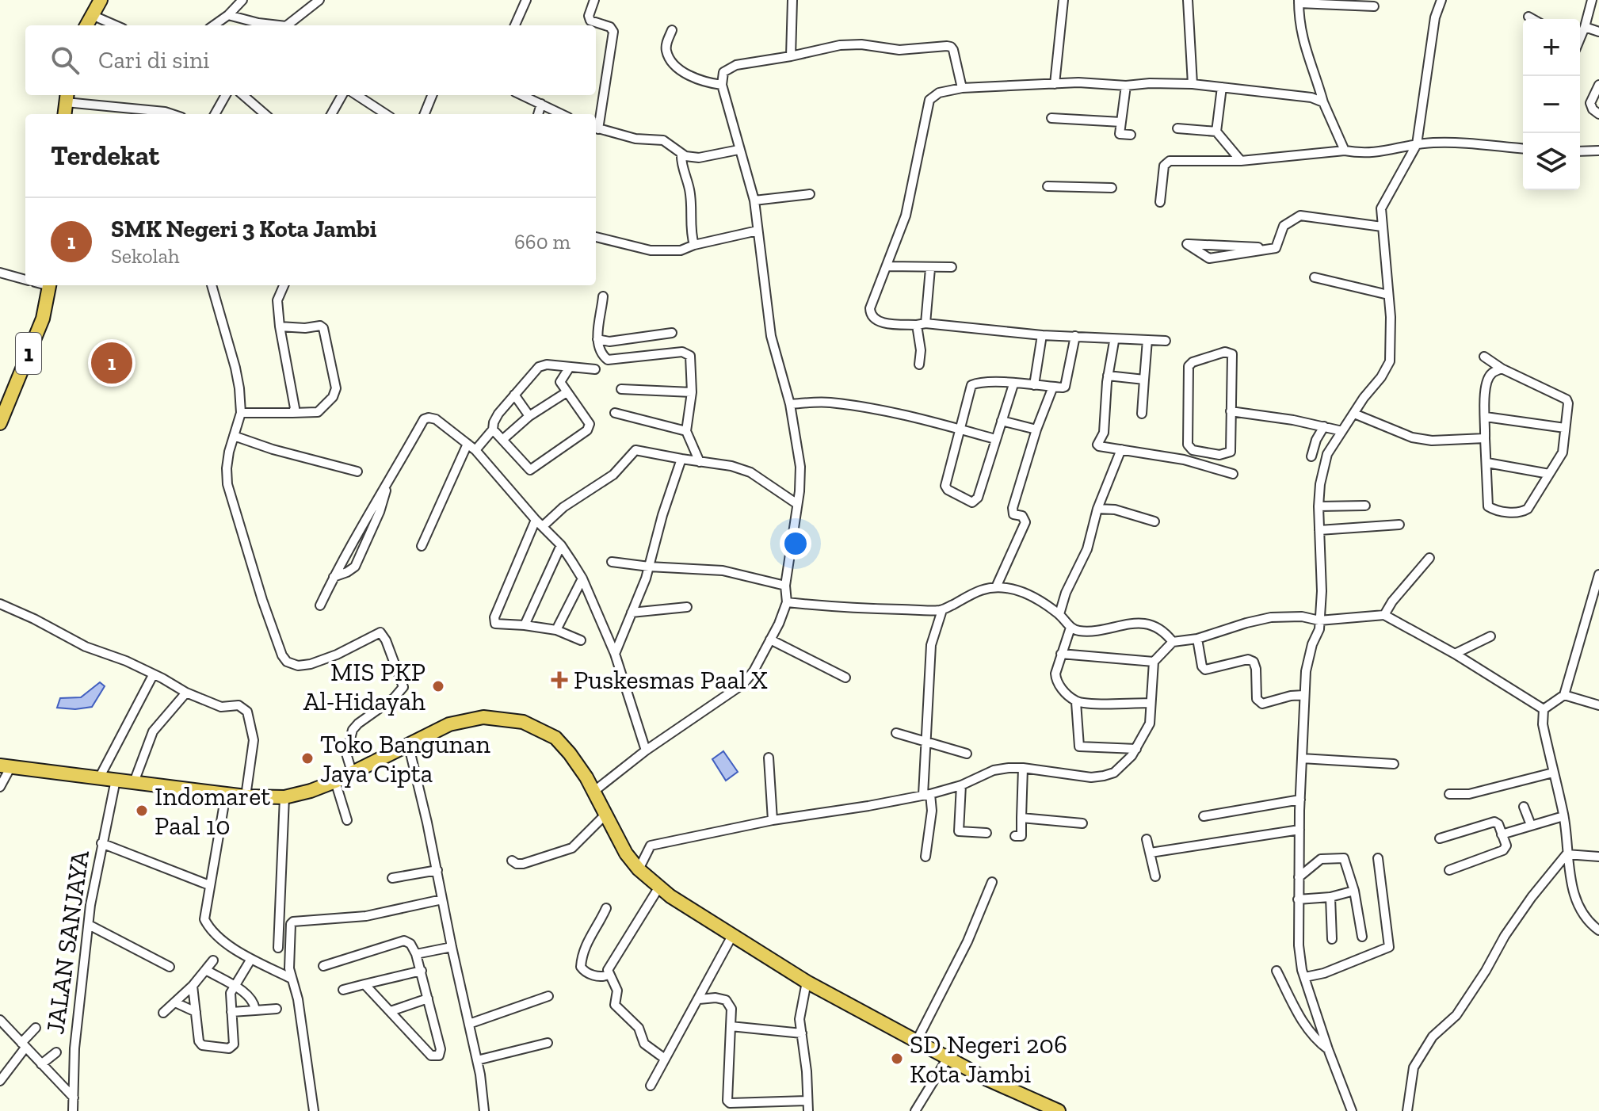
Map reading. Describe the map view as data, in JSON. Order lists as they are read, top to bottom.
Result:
{
  "streets": {
    "highway": ["1"],
    "street": ["JALAN SANJAYA"]
  },
  "places": {
    "health": ["Puskesmas Paal X"],
    "other": [
      "MIS PKP Al-Hidayah",
      "Toko Bangunan Jaya Cipta",
      "Indomaret Paal 10",
      "SD Negeri 206 Kota Jambi"
    ]
  },
  "page": {
    "map_buttons": ["+", "−"],
    "search": "Cari di sini",
    "heading": "Terdekat",
    "list": [
      {
        "mark": "1",
        "name": "SMK Negeri 3 Kota Jambi",
        "note": "Sekolah",
        "value": "660 m"
      }
    ],
    "pins": "1"
  }
}
